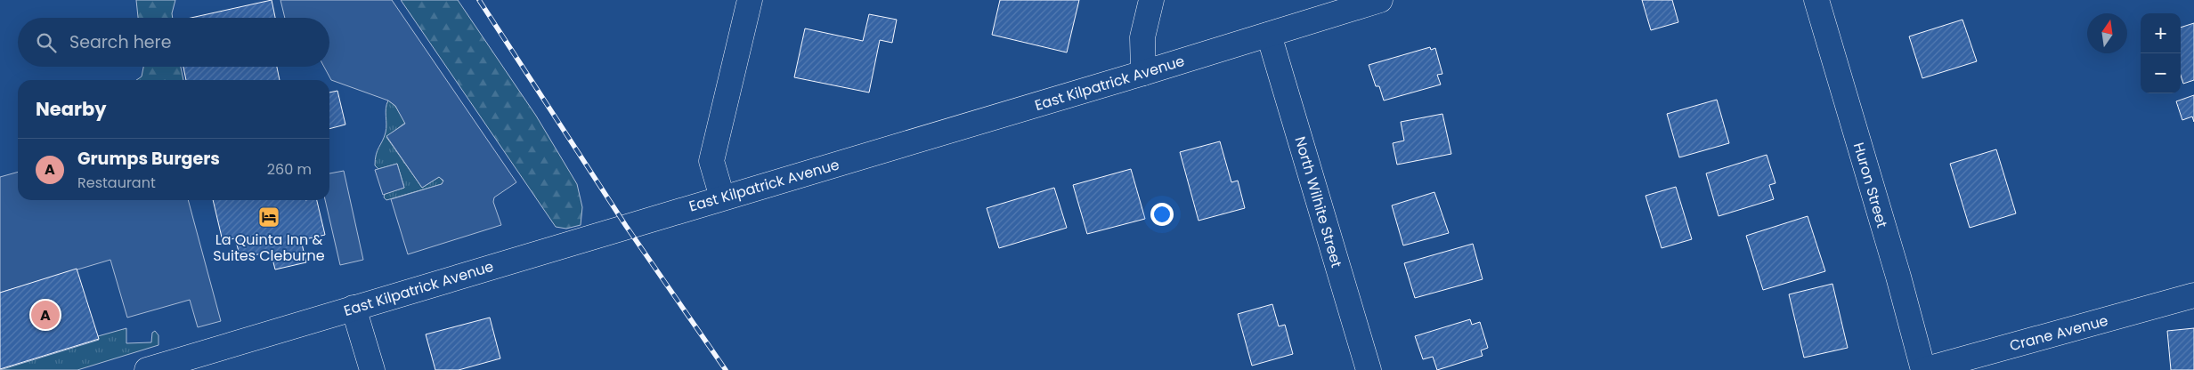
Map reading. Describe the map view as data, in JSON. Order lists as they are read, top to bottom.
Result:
{
  "streets": {
    "street": [
      "East Kilpatrick Avenue",
      "Huron Street",
      "North Wilhite Street",
      "Crane Avenue"
    ]
  },
  "crossings": [
    ["East Kilpatrick Avenue", "North Wilhite Street"],
    ["Huron Street", "Crane Avenue"]
  ],
  "places": {
    "hotel": ["La Quinta Inn & Suites Cleburne"]
  },
  "north": "top",
  "page": {
    "map_buttons": ["+", "−"],
    "search": "Search here",
    "heading": "Nearby",
    "list": [
      {
        "mark": "A",
        "name": "Grumps Burgers",
        "note": "Restaurant",
        "value": "260 m"
      }
    ],
    "pins": "A"
  }
}
